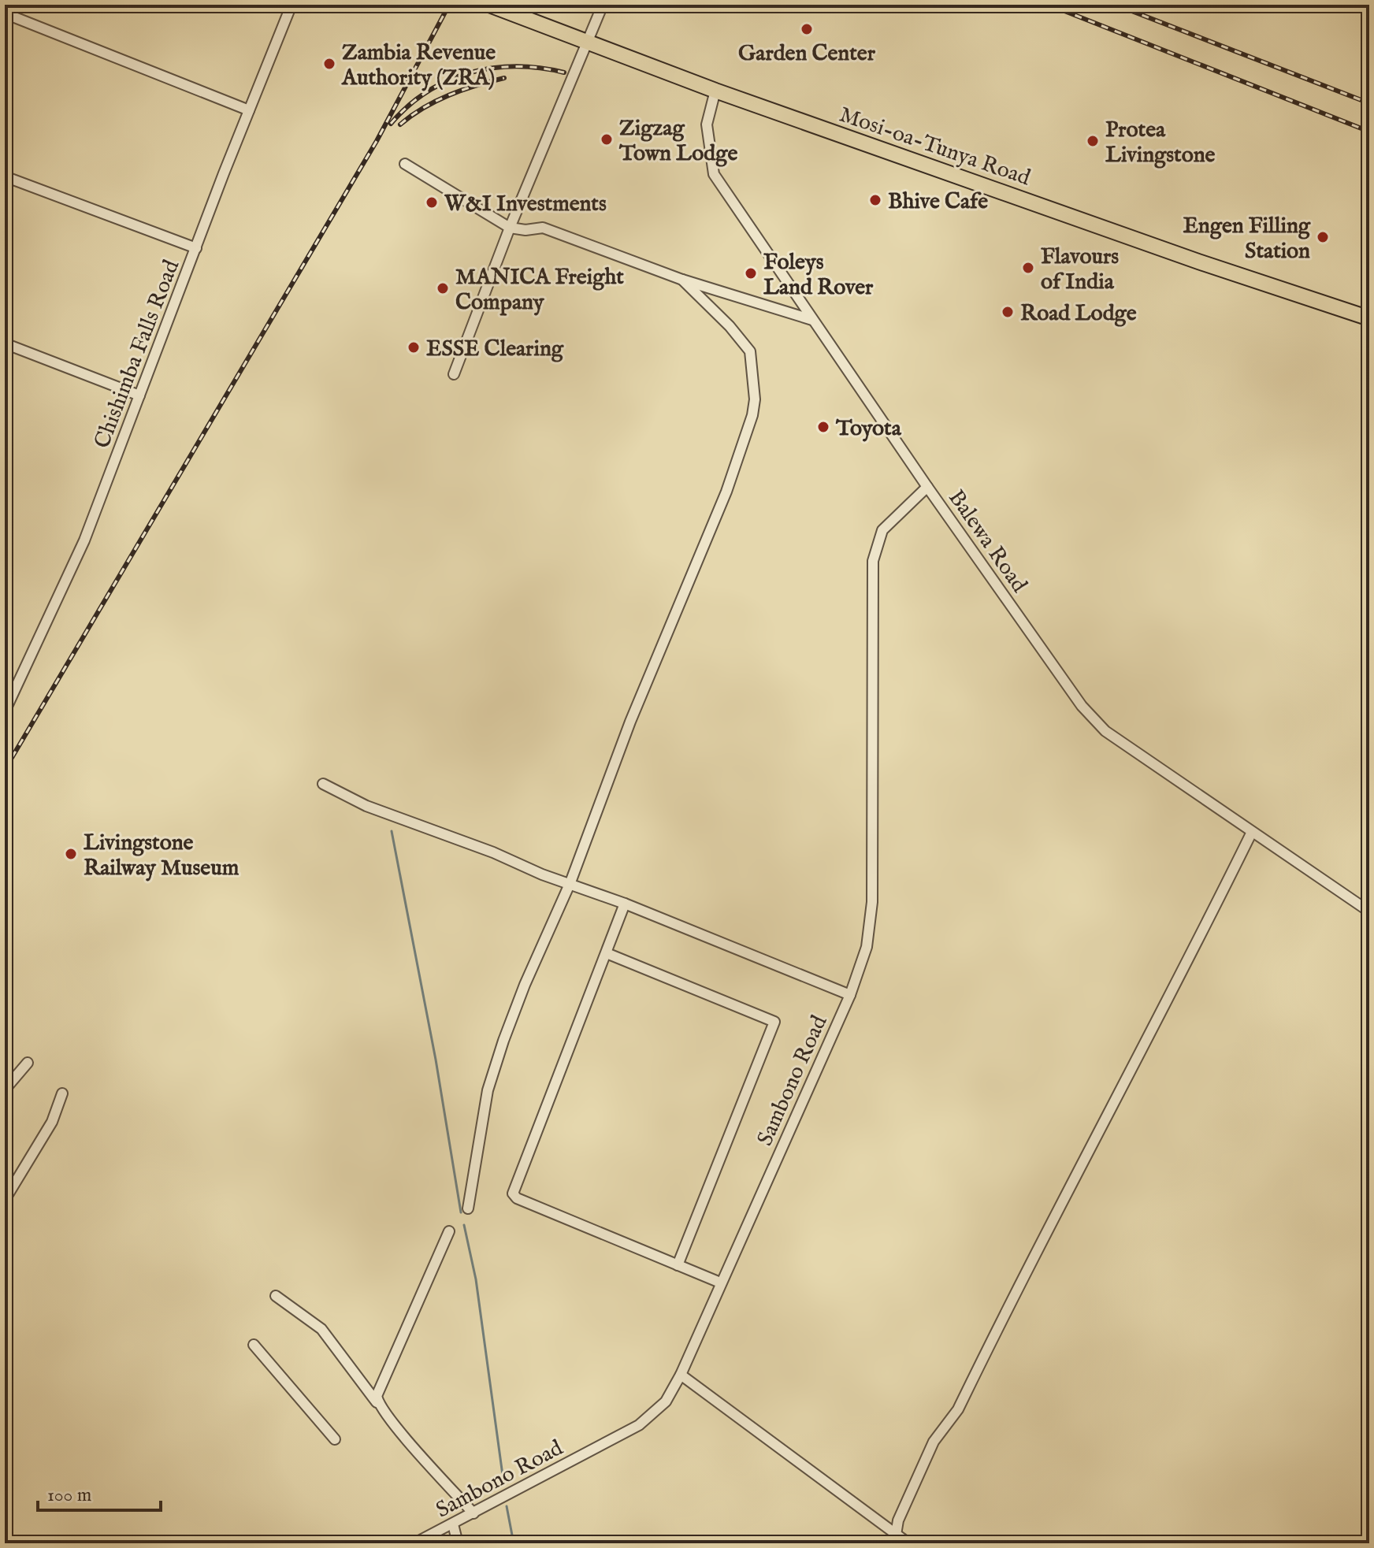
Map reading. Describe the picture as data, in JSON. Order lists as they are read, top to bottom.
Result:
{
  "streets": {
    "highway": ["Mosi-oa-Tunya Road"],
    "street": ["Chishimba Falls Road", "Balewa Road", "Sambono Road"]
  },
  "crossings": [
    ["Mosi-oa-Tunya Road", "Balewa Road"],
    ["Balewa Road", "Sambono Road"]
  ],
  "places": [
    "Garden Center",
    "Zambia Revenue Authority (ZRA)",
    "Zigzag Town Lodge",
    "Protea Livingstone",
    "Bhive Cafe",
    "W&I Investments",
    "Engen Filling Station",
    "Flavours of India",
    "Foleys Land Rover",
    "MANICA Freight Company",
    "Road Lodge",
    "ESSE Clearing",
    "Toyota",
    "Livingstone Railway Museum"
  ],
  "scale_bar": "100 m"
}
